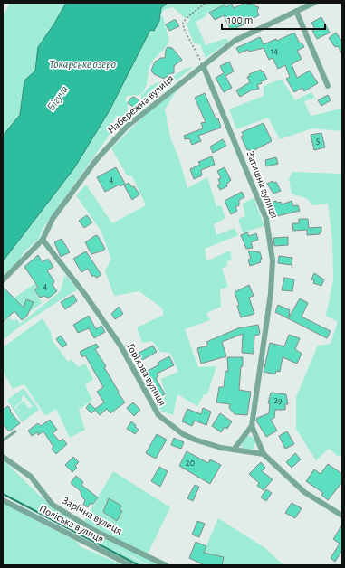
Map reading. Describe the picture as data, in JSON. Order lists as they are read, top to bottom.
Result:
{
  "streets": {
    "street": [
      "Набережна вулиця",
      "Затишна вулиця",
      "Горіхова вулиця",
      "Зарічна вулиця",
      "Поліська вулиця"
    ]
  },
  "crossings": [
    ["Набережна вулиця", "Затишна вулиця"],
    ["Набережна вулиця", "Горіхова вулиця"],
    ["Затишна вулиця", "Горіхова вулиця"]
  ],
  "water": ["Токарське озеро", "Бігуча"],
  "house_numbers": [
    "14",
    "5",
    "4",
    "4",
    "29",
    "20"
  ],
  "scale_bar": "100 m"
}
